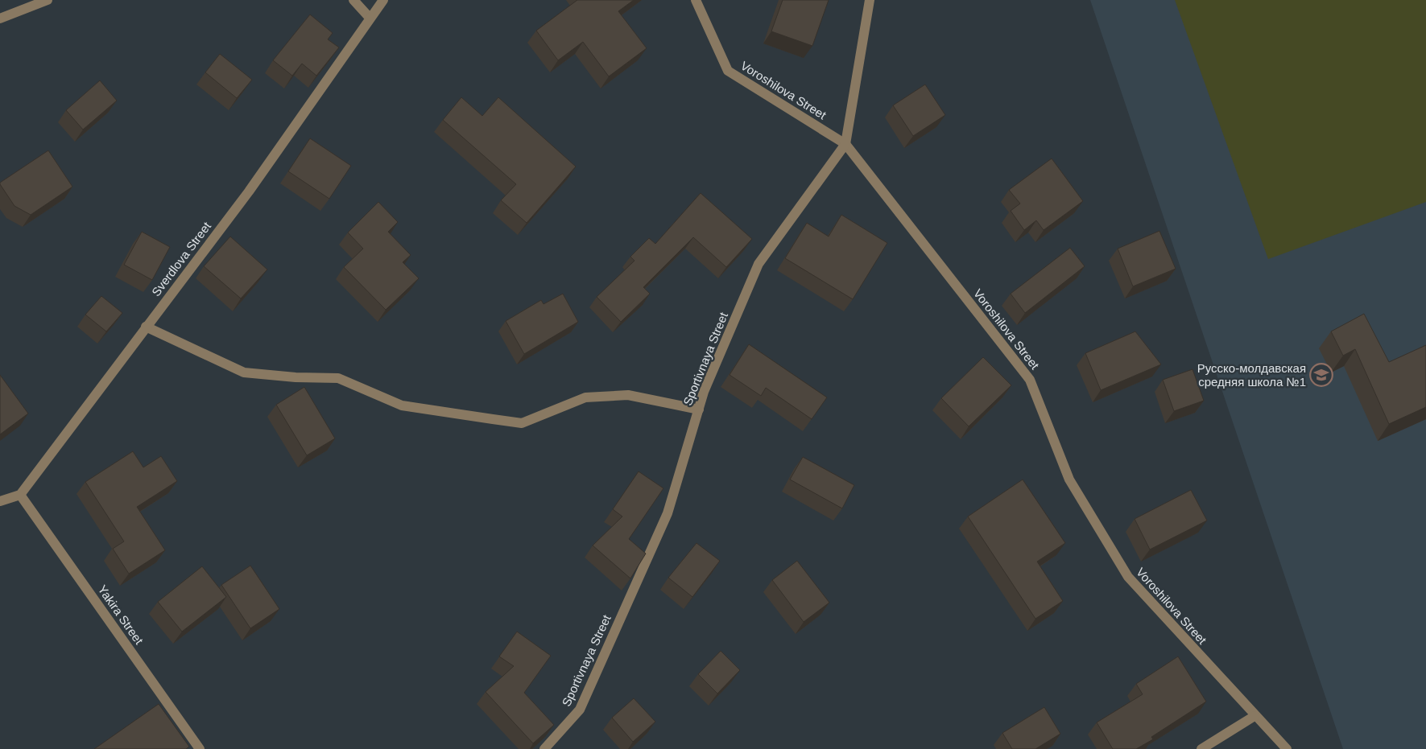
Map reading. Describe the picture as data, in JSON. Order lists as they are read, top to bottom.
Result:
{
  "streets": {
    "street": [
      "Voroshilova Street",
      "Sverdlova Street",
      "Sportivnaya Street",
      "Yakira Street"
    ]
  },
  "crossings": [
    ["Voroshilova Street", "Sportivnaya Street"],
    ["Sverdlova Street", "Yakira Street"]
  ],
  "places": {
    "school or university": ["Русско-молдавская средняя школа №1"]
  }
}
